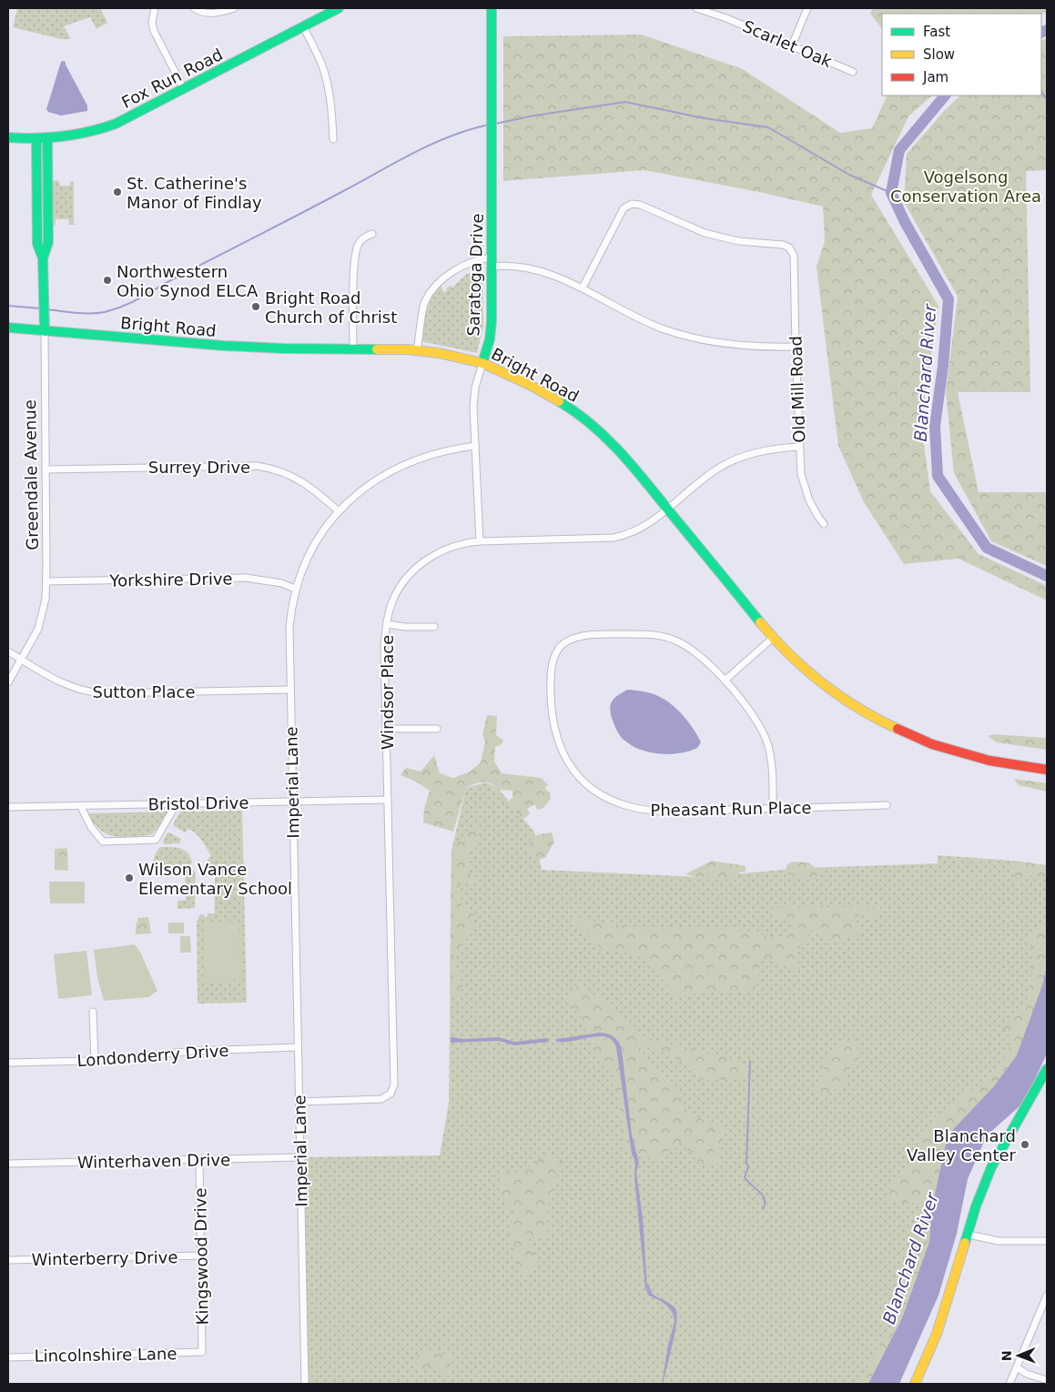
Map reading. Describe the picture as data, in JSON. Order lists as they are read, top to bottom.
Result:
{
  "streets": {
    "main road": [
      "Fox Run Road",
      "Saratoga Drive",
      "Bright Road",
      "Greendale Avenue"
    ],
    "street": [
      "Scarlet Oak",
      "Old Mill Road",
      "Surrey Drive",
      "Yorkshire Drive",
      "Sutton Place",
      "Windsor Place",
      "Imperial Lane",
      "Bristol Drive",
      "Pheasant Run Place",
      "Londonderry Drive",
      "Winterhaven Drive",
      "Kingswood Drive",
      "Winterberry Drive",
      "Lincolnshire Lane"
    ]
  },
  "crossings": [
    ["Fox Run Road", "Greendale Avenue"],
    ["Saratoga Drive", "Bright Road"],
    ["Saratoga Drive", "Windsor Place"],
    ["Saratoga Drive", "Imperial Lane"],
    ["Bright Road", "Greendale Avenue"],
    ["Bright Road", "Windsor Place"],
    ["Old Mill Road", "Windsor Place"],
    ["Surrey Drive", "Greendale Avenue"],
    ["Surrey Drive", "Imperial Lane"],
    ["Greendale Avenue", "Yorkshire Drive"],
    ["Greendale Avenue", "Sutton Place"],
    ["Yorkshire Drive", "Imperial Lane"],
    ["Sutton Place", "Imperial Lane"],
    ["Windsor Place", "Imperial Lane"],
    ["Windsor Place", "Bristol Drive"],
    ["Imperial Lane", "Bristol Drive"],
    ["Imperial Lane", "Londonderry Drive"],
    ["Imperial Lane", "Winterhaven Drive"],
    ["Winterhaven Drive", "Kingswood Drive"],
    ["Kingswood Drive", "Winterberry Drive"],
    ["Kingswood Drive", "Lincolnshire Lane"]
  ],
  "water": ["Blanchard River"],
  "parks": ["Vogelsong Conservation Area"],
  "places": [
    "St. Catherine's Manor of Findlay",
    "Northwestern Ohio Synod ELCA",
    "Bright Road Church of Christ",
    "Wilson Vance Elementary School",
    "Blanchard Valley Center"
  ],
  "legend": ["Fast", "Slow", "Jam"],
  "north": "left"
}
